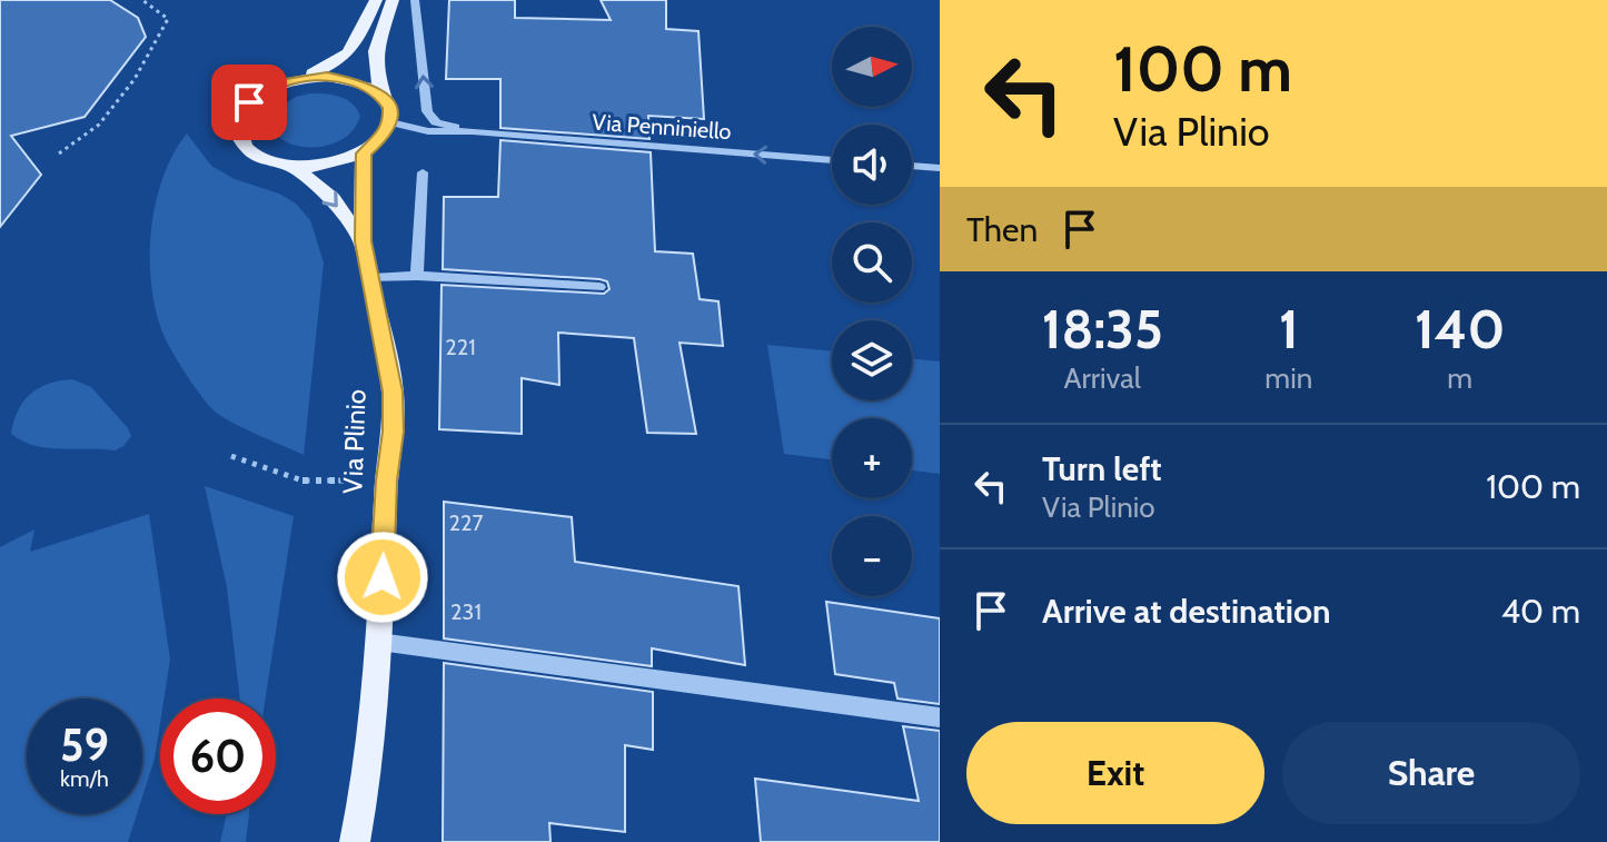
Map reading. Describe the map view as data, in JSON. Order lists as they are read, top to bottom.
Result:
{
  "streets": {
    "main road": ["Via Plinio"],
    "street": ["Via Penniniello"]
  },
  "crossings": [
    ["Via Penniniello", "Via Plinio"]
  ],
  "one_way": ["Via Penniniello"],
  "house_numbers": ["221", "227", "231"],
  "north": "right",
  "page": {
    "turn": ["100 m", "Via Plinio"],
    "map_buttons": ["+", "−"],
    "then": "Then",
    "eta": [
      "18:35",
      "Arrival",
      "1",
      "min",
      "140",
      "m"
    ],
    "list": [
      {
        "name": "Turn left",
        "note": "Via Plinio",
        "value": "100 m"
      },
      {
        "name": "Arrive at destination",
        "value": "40 m"
      }
    ],
    "speed": "59 km/h",
    "limit": "60",
    "buttons": ["Exit", "Share"]
  }
}
